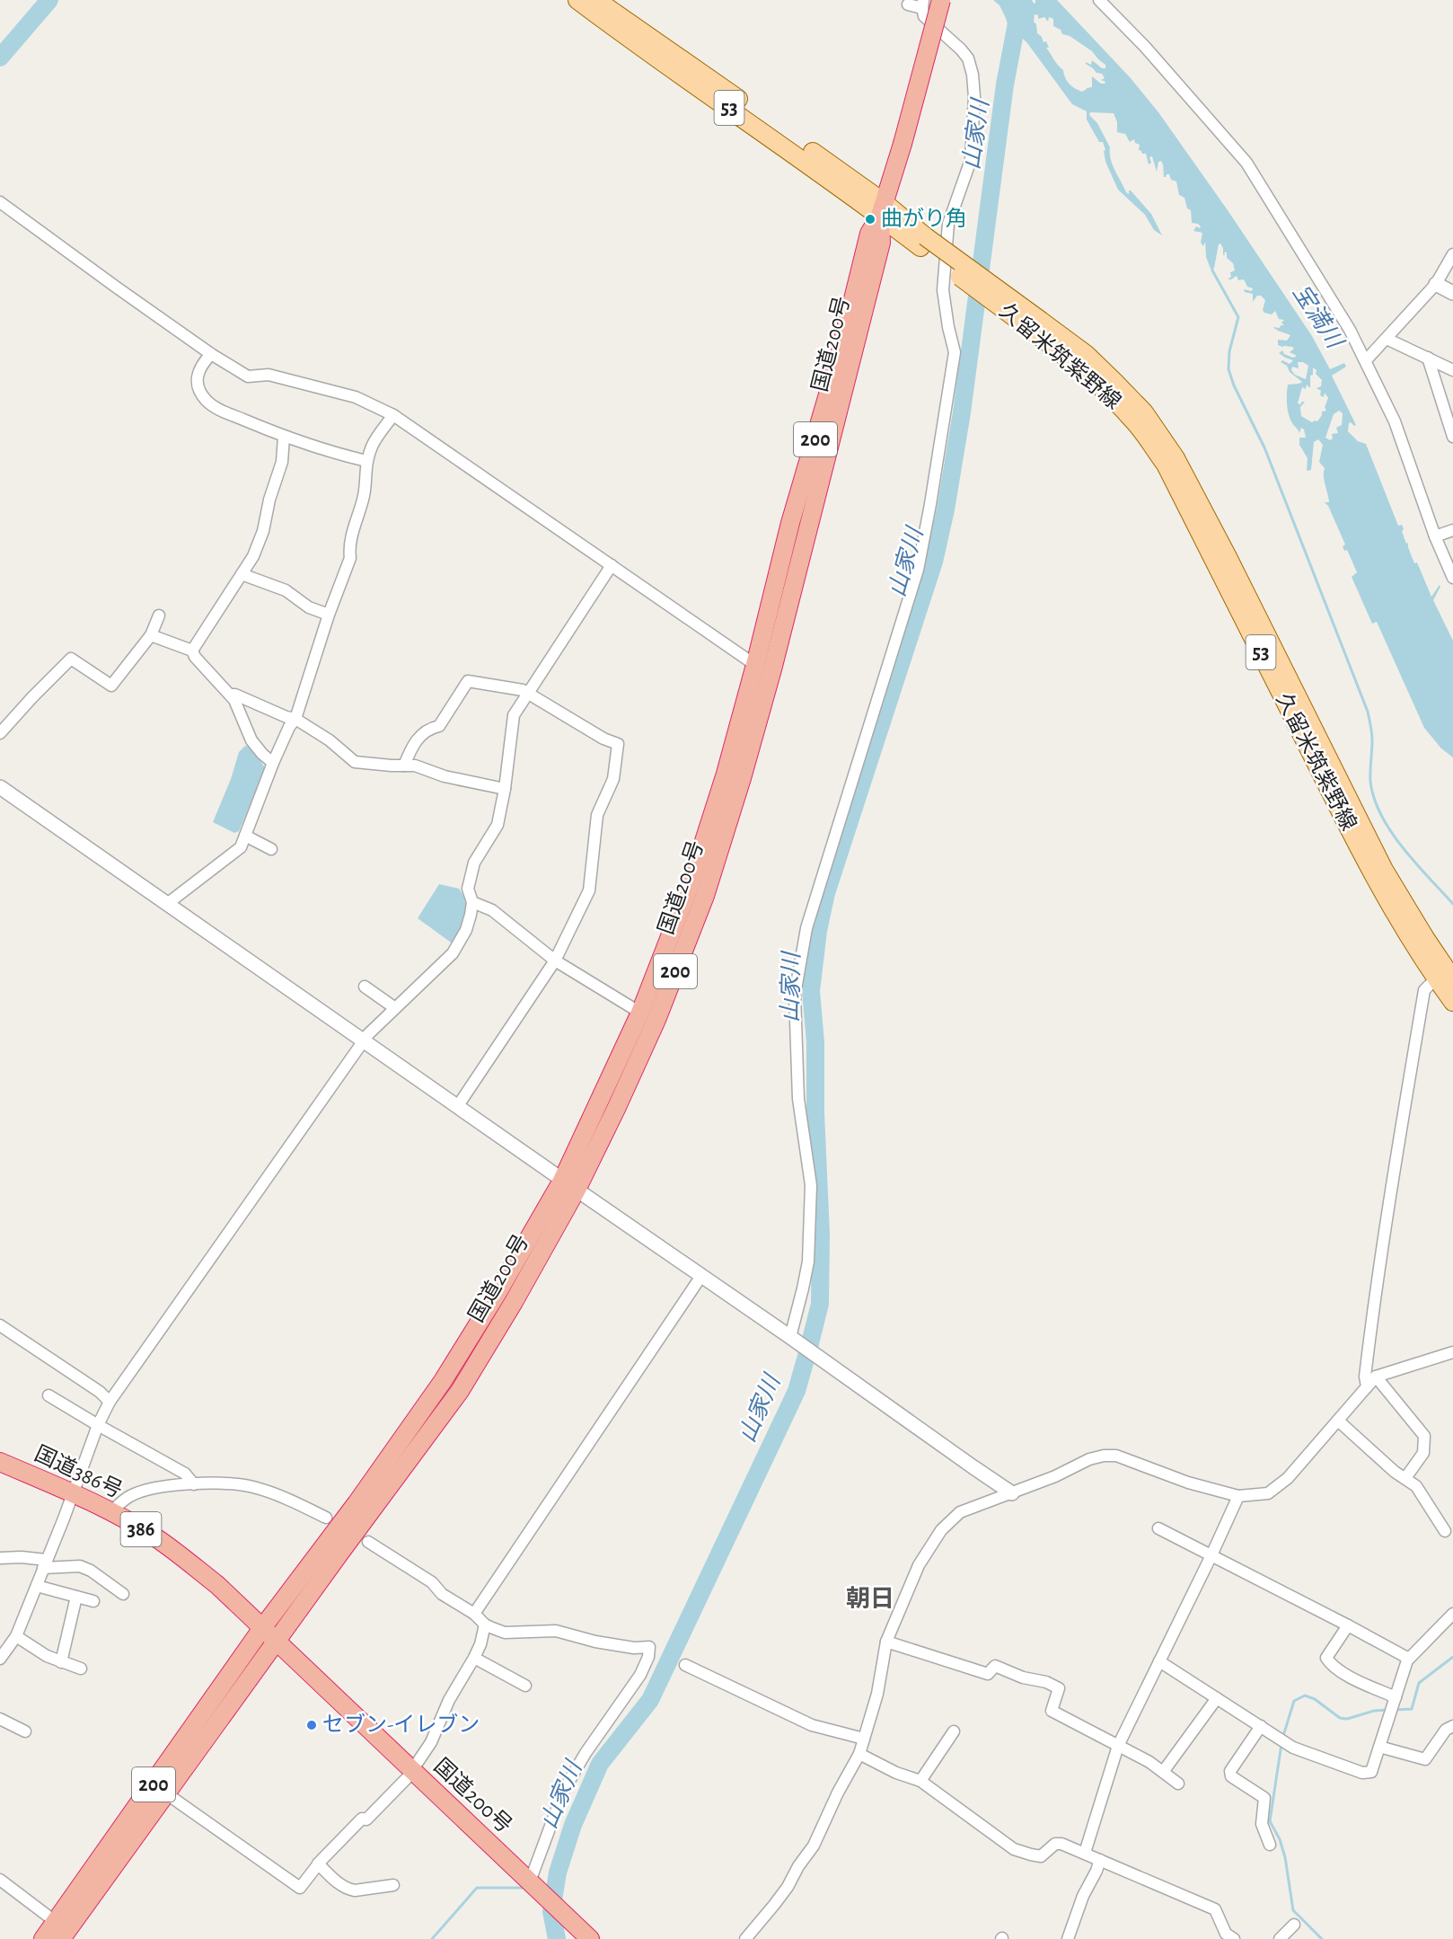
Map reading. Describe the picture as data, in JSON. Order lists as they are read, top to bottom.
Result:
{
  "streets": {
    "highway": [
      "国道200号",
      "200",
      "国道386号",
      "386"
    ],
    "main road": ["53", "久留米筑紫野線"]
  },
  "crossings": [
    ["国道200号", "久留米筑紫野線"],
    ["国道200号", "200"],
    ["国道200号", "国道386号"]
  ],
  "districts": ["朝日"],
  "water": ["山家川", "宝満川"],
  "places": ["曲がり角", "セブン-イレブン"]
}
